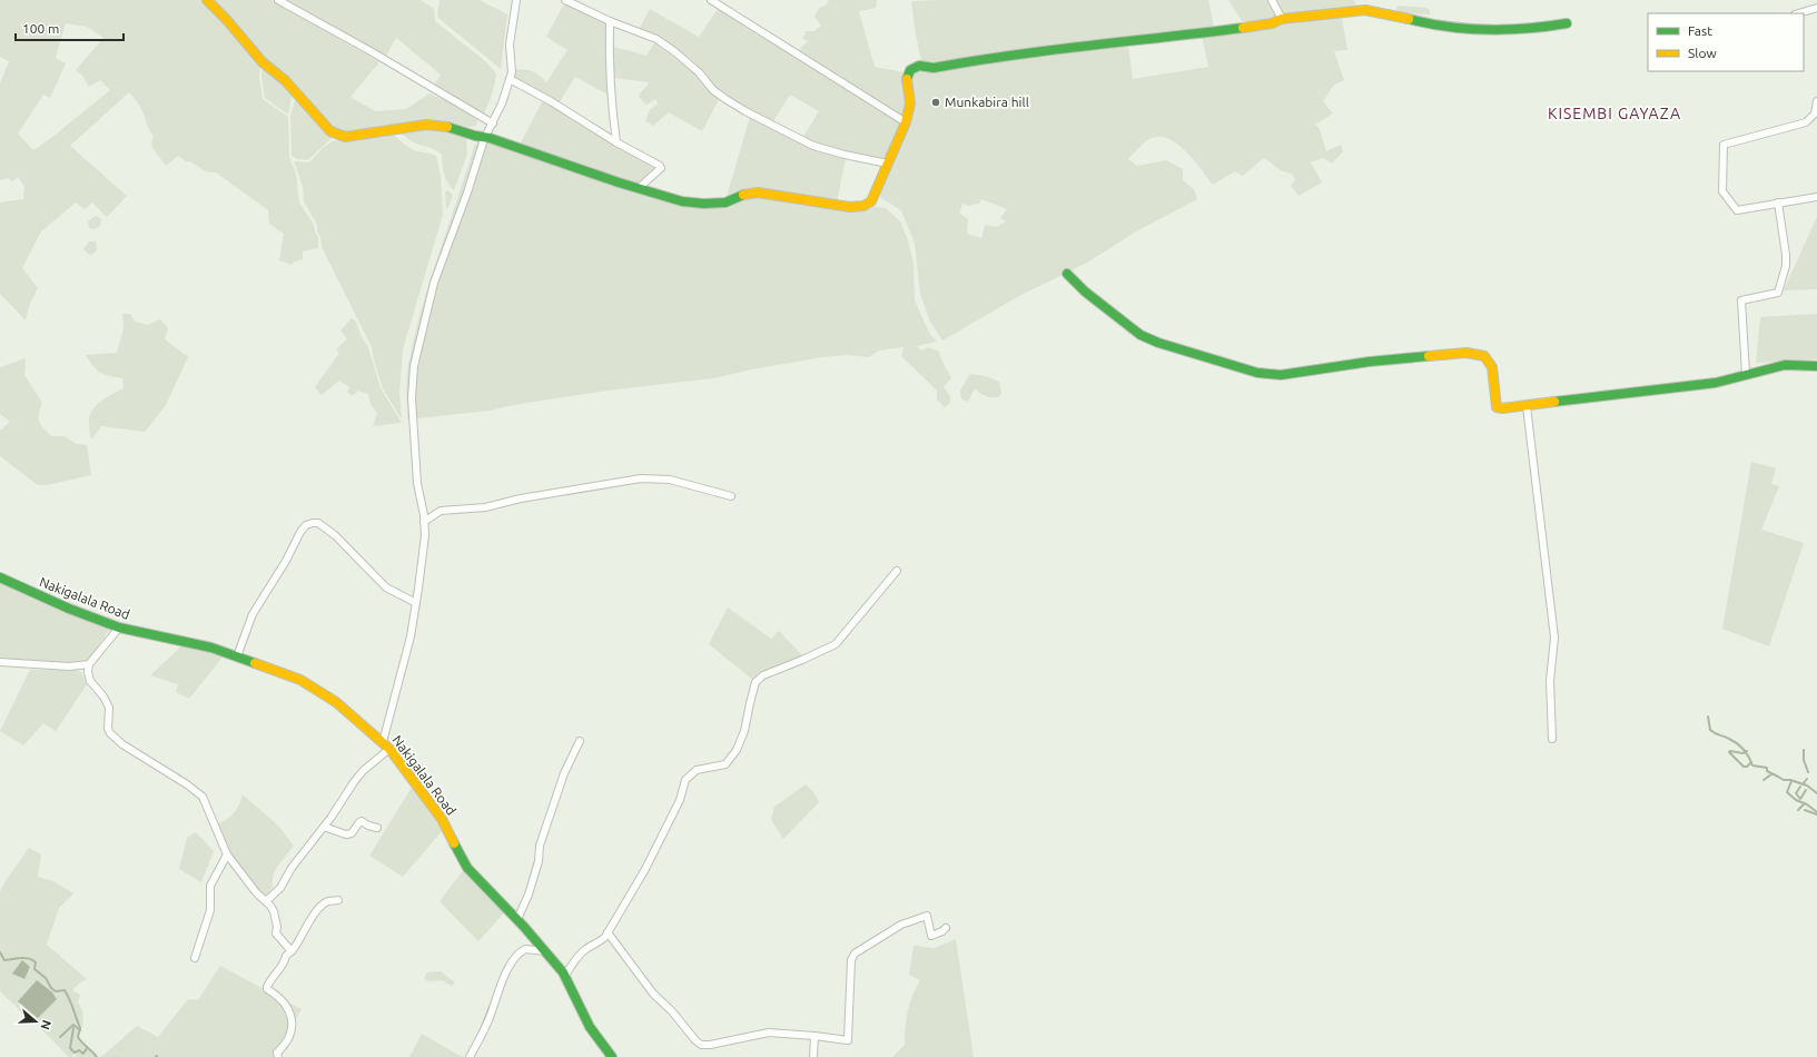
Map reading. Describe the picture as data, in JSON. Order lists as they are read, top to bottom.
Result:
{
  "streets": {
    "street": ["Nakigalala Road"]
  },
  "districts": ["KISEMBI GAYAZA"],
  "places": ["Munkabira hill"],
  "legend": ["Fast", "Slow"],
  "scale_bar": "100 m",
  "north": "right"
}
